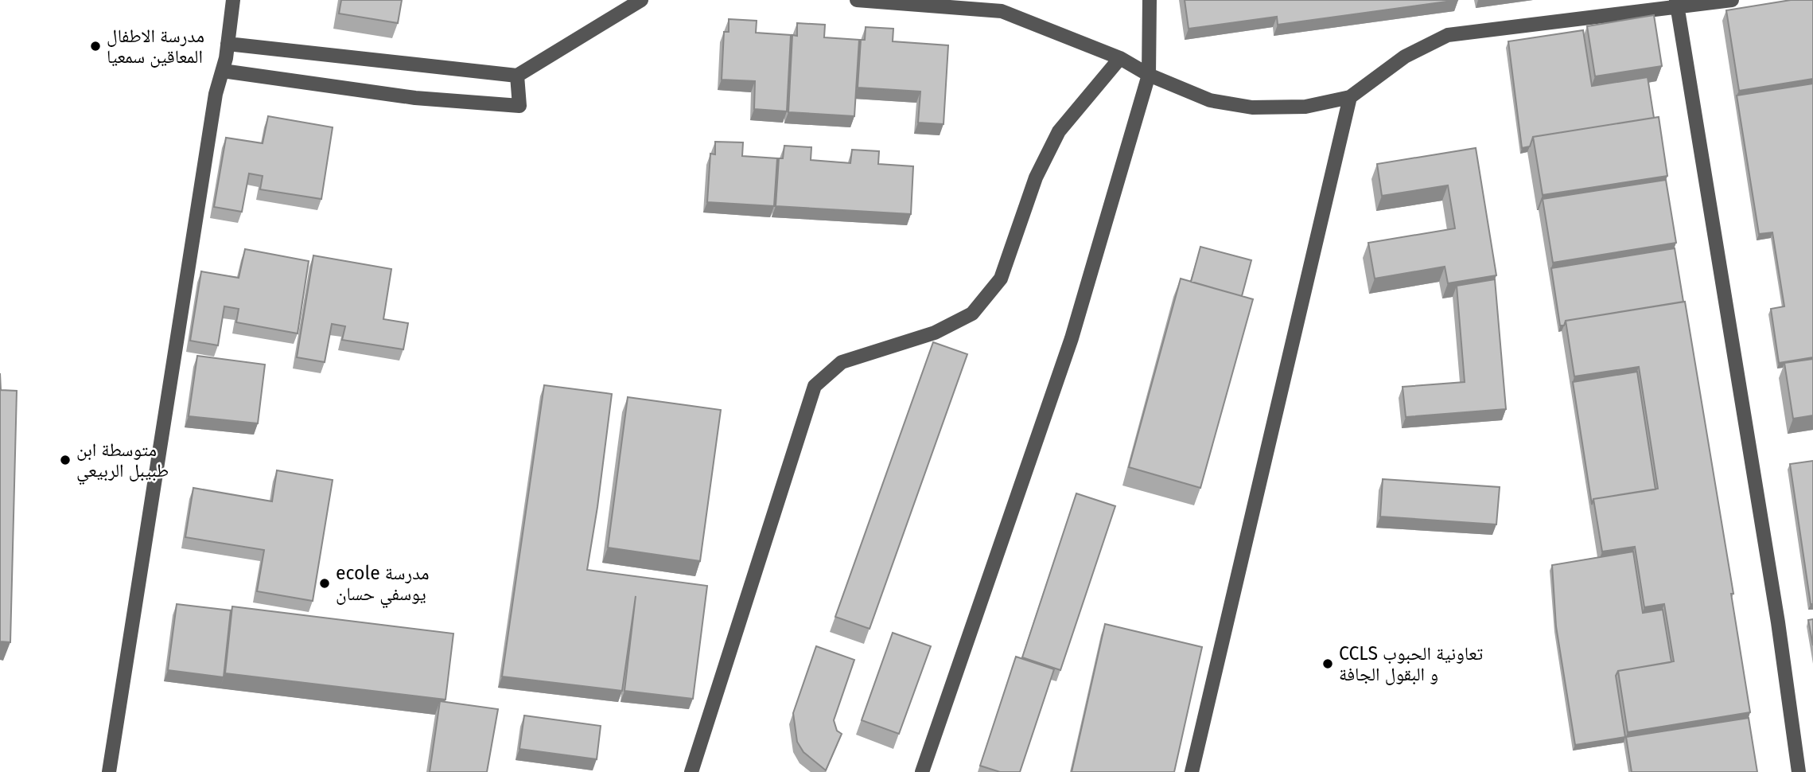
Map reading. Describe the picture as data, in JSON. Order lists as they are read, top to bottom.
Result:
{
  "places": [
    "مدرسة الاطفال المعاقين سمعيا",
    "متوسطة ابن طبيبل الربيعي",
    "ecole مدرسة يوسفي حسان",
    "CCLS تعاونية الحبوب و البقول الجافة"
  ]
}
